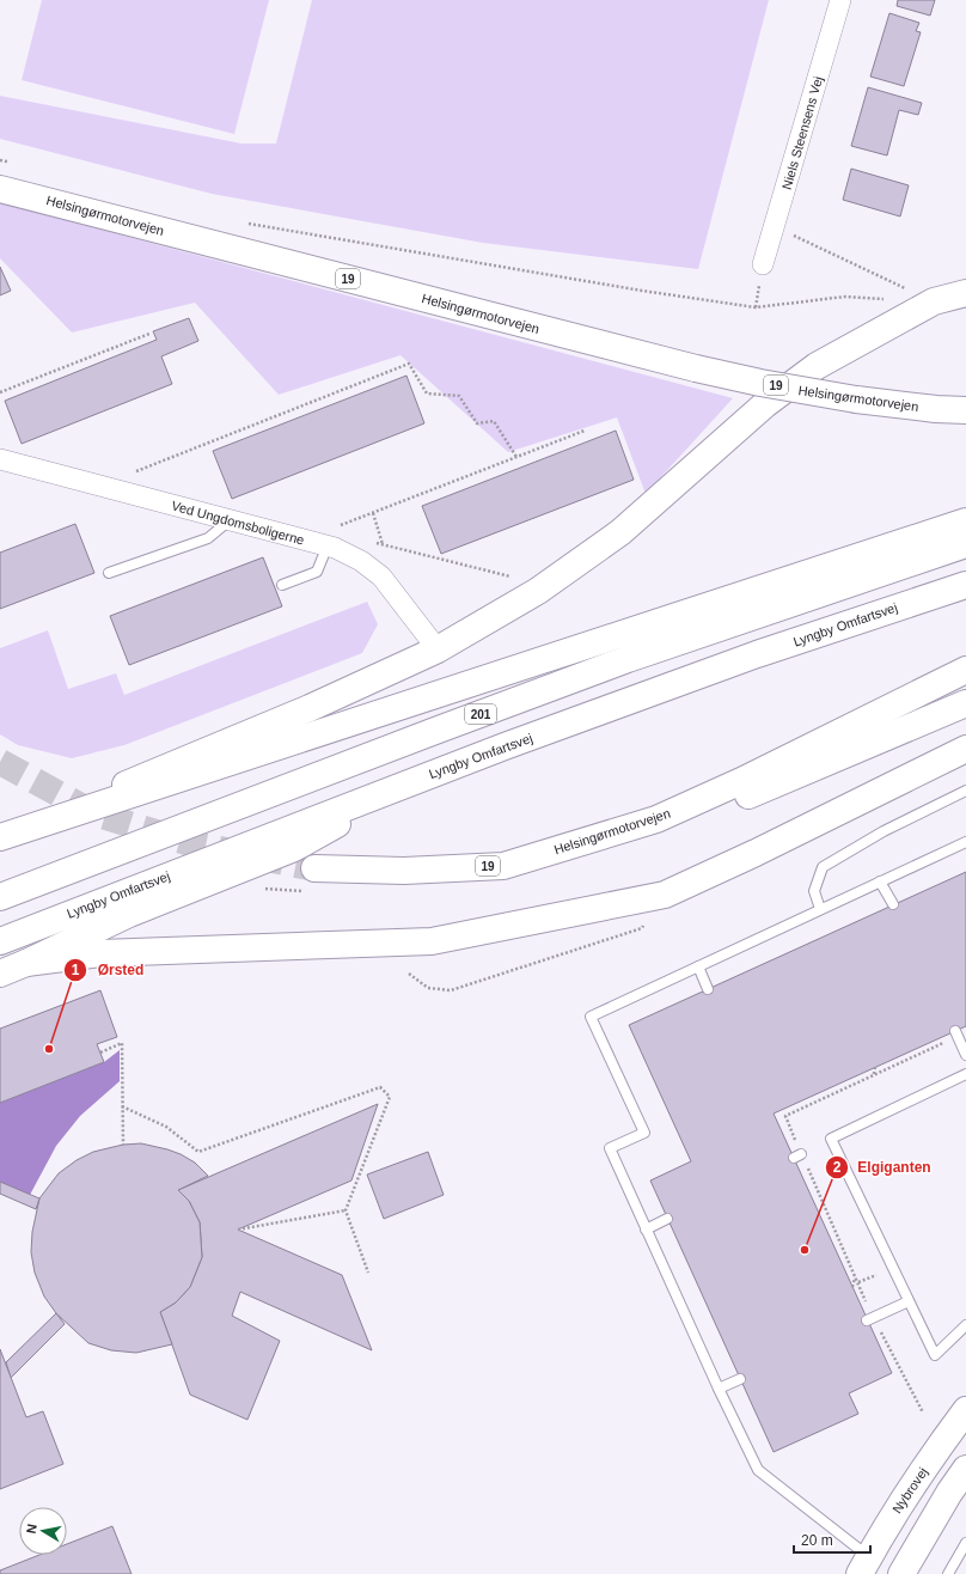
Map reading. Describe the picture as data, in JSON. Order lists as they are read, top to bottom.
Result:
{
  "streets": {
    "main road": [
      "Helsingørmotorvejen",
      "19",
      "Lyngby Omfartsvej",
      "201",
      "Nybrovej"
    ],
    "street": ["Niels Steensens Vej", "Ved Ungdomsboligerne"]
  },
  "places": ["Ørsted", "Elgiganten"],
  "scale_bar": "20 m",
  "north": "left"
}
